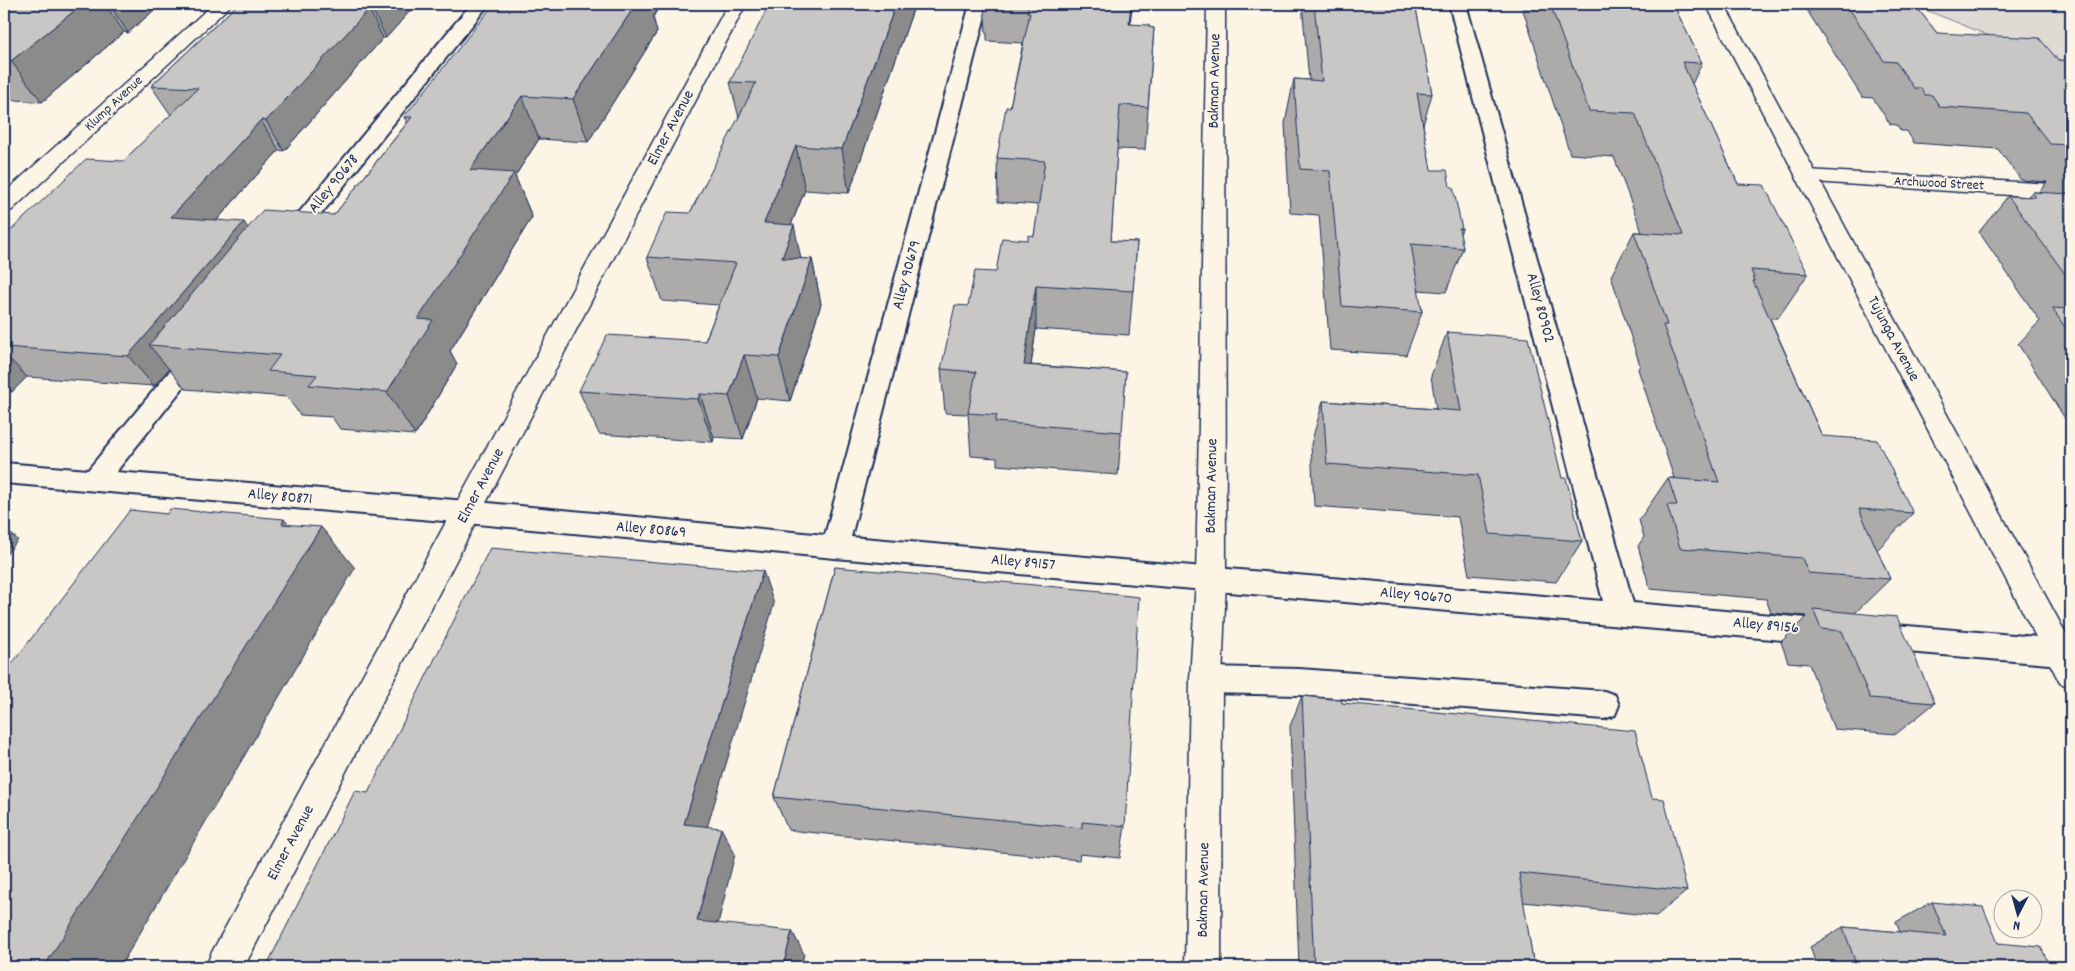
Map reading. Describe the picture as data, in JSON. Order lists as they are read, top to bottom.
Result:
{
  "streets": {
    "street": [
      "Bakman Avenue",
      "Klump Avenue",
      "Elmer Avenue",
      "Archwood Street",
      "Tujunga Avenue"
    ],
    "lane": [
      "Alley 90678",
      "Alley 90679",
      "Alley 80902",
      "Alley 80871",
      "Alley 80869",
      "Alley 89157",
      "Alley 90670",
      "Alley 89156"
    ]
  },
  "crossings": [
    ["Bakman Avenue", "Alley 89157"],
    ["Bakman Avenue", "Alley 90670"],
    ["Elmer Avenue", "Alley 80871"],
    ["Elmer Avenue", "Alley 80869"],
    ["Archwood Street", "Tujunga Avenue"],
    ["Alley 90679", "Alley 80869"],
    ["Alley 90679", "Alley 89157"],
    ["Alley 80902", "Alley 90670"],
    ["Alley 80902", "Alley 89156"],
    ["Tujunga Avenue", "Alley 89156"],
    ["Alley 80871", "Alley 80869"],
    ["Alley 80869", "Alley 89157"],
    ["Alley 89157", "Alley 90670"],
    ["Alley 90670", "Alley 89156"]
  ],
  "north": "bottom"
}
